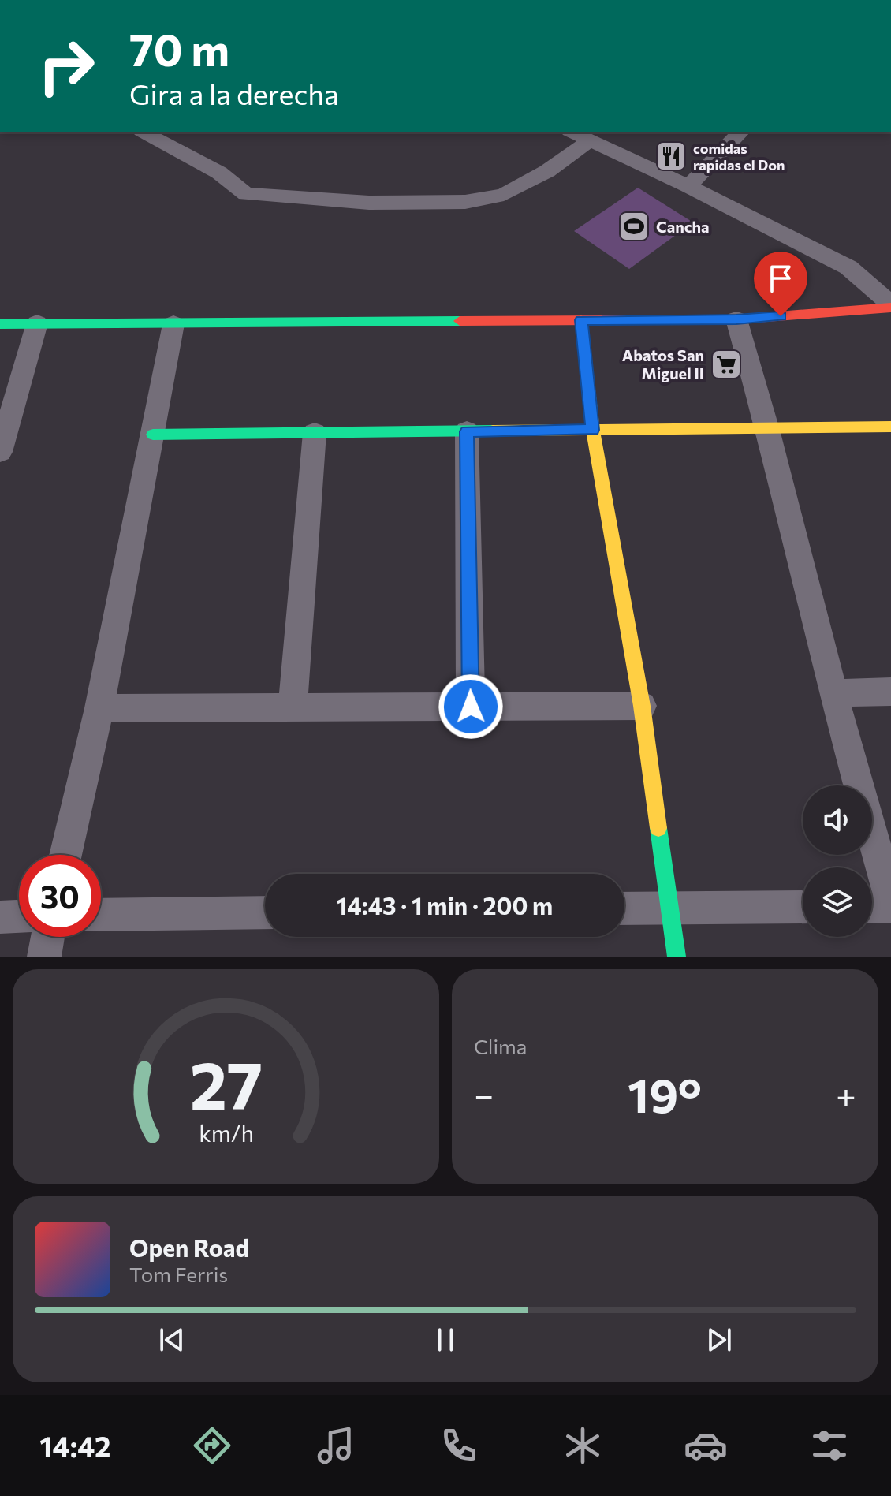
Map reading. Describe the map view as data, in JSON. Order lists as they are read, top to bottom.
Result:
{
  "places": {
    "restaurant": ["comidas rapidas el Don"],
    "sports": ["Cancha"],
    "supermarket": ["Abatos San Miguel II"]
  },
  "page": {
    "turn": ["70 m", "Gira a la derecha"],
    "limit": "30",
    "trip": "14:43 · 1 min · 200 m",
    "tile": "Clima",
    "heat": ["−", "19°", "+"],
    "song": ["Open Road", "Tom Ferris"],
    "tabs": "14:42",
    "gauge": ["27", "km/h"]
  }
}
